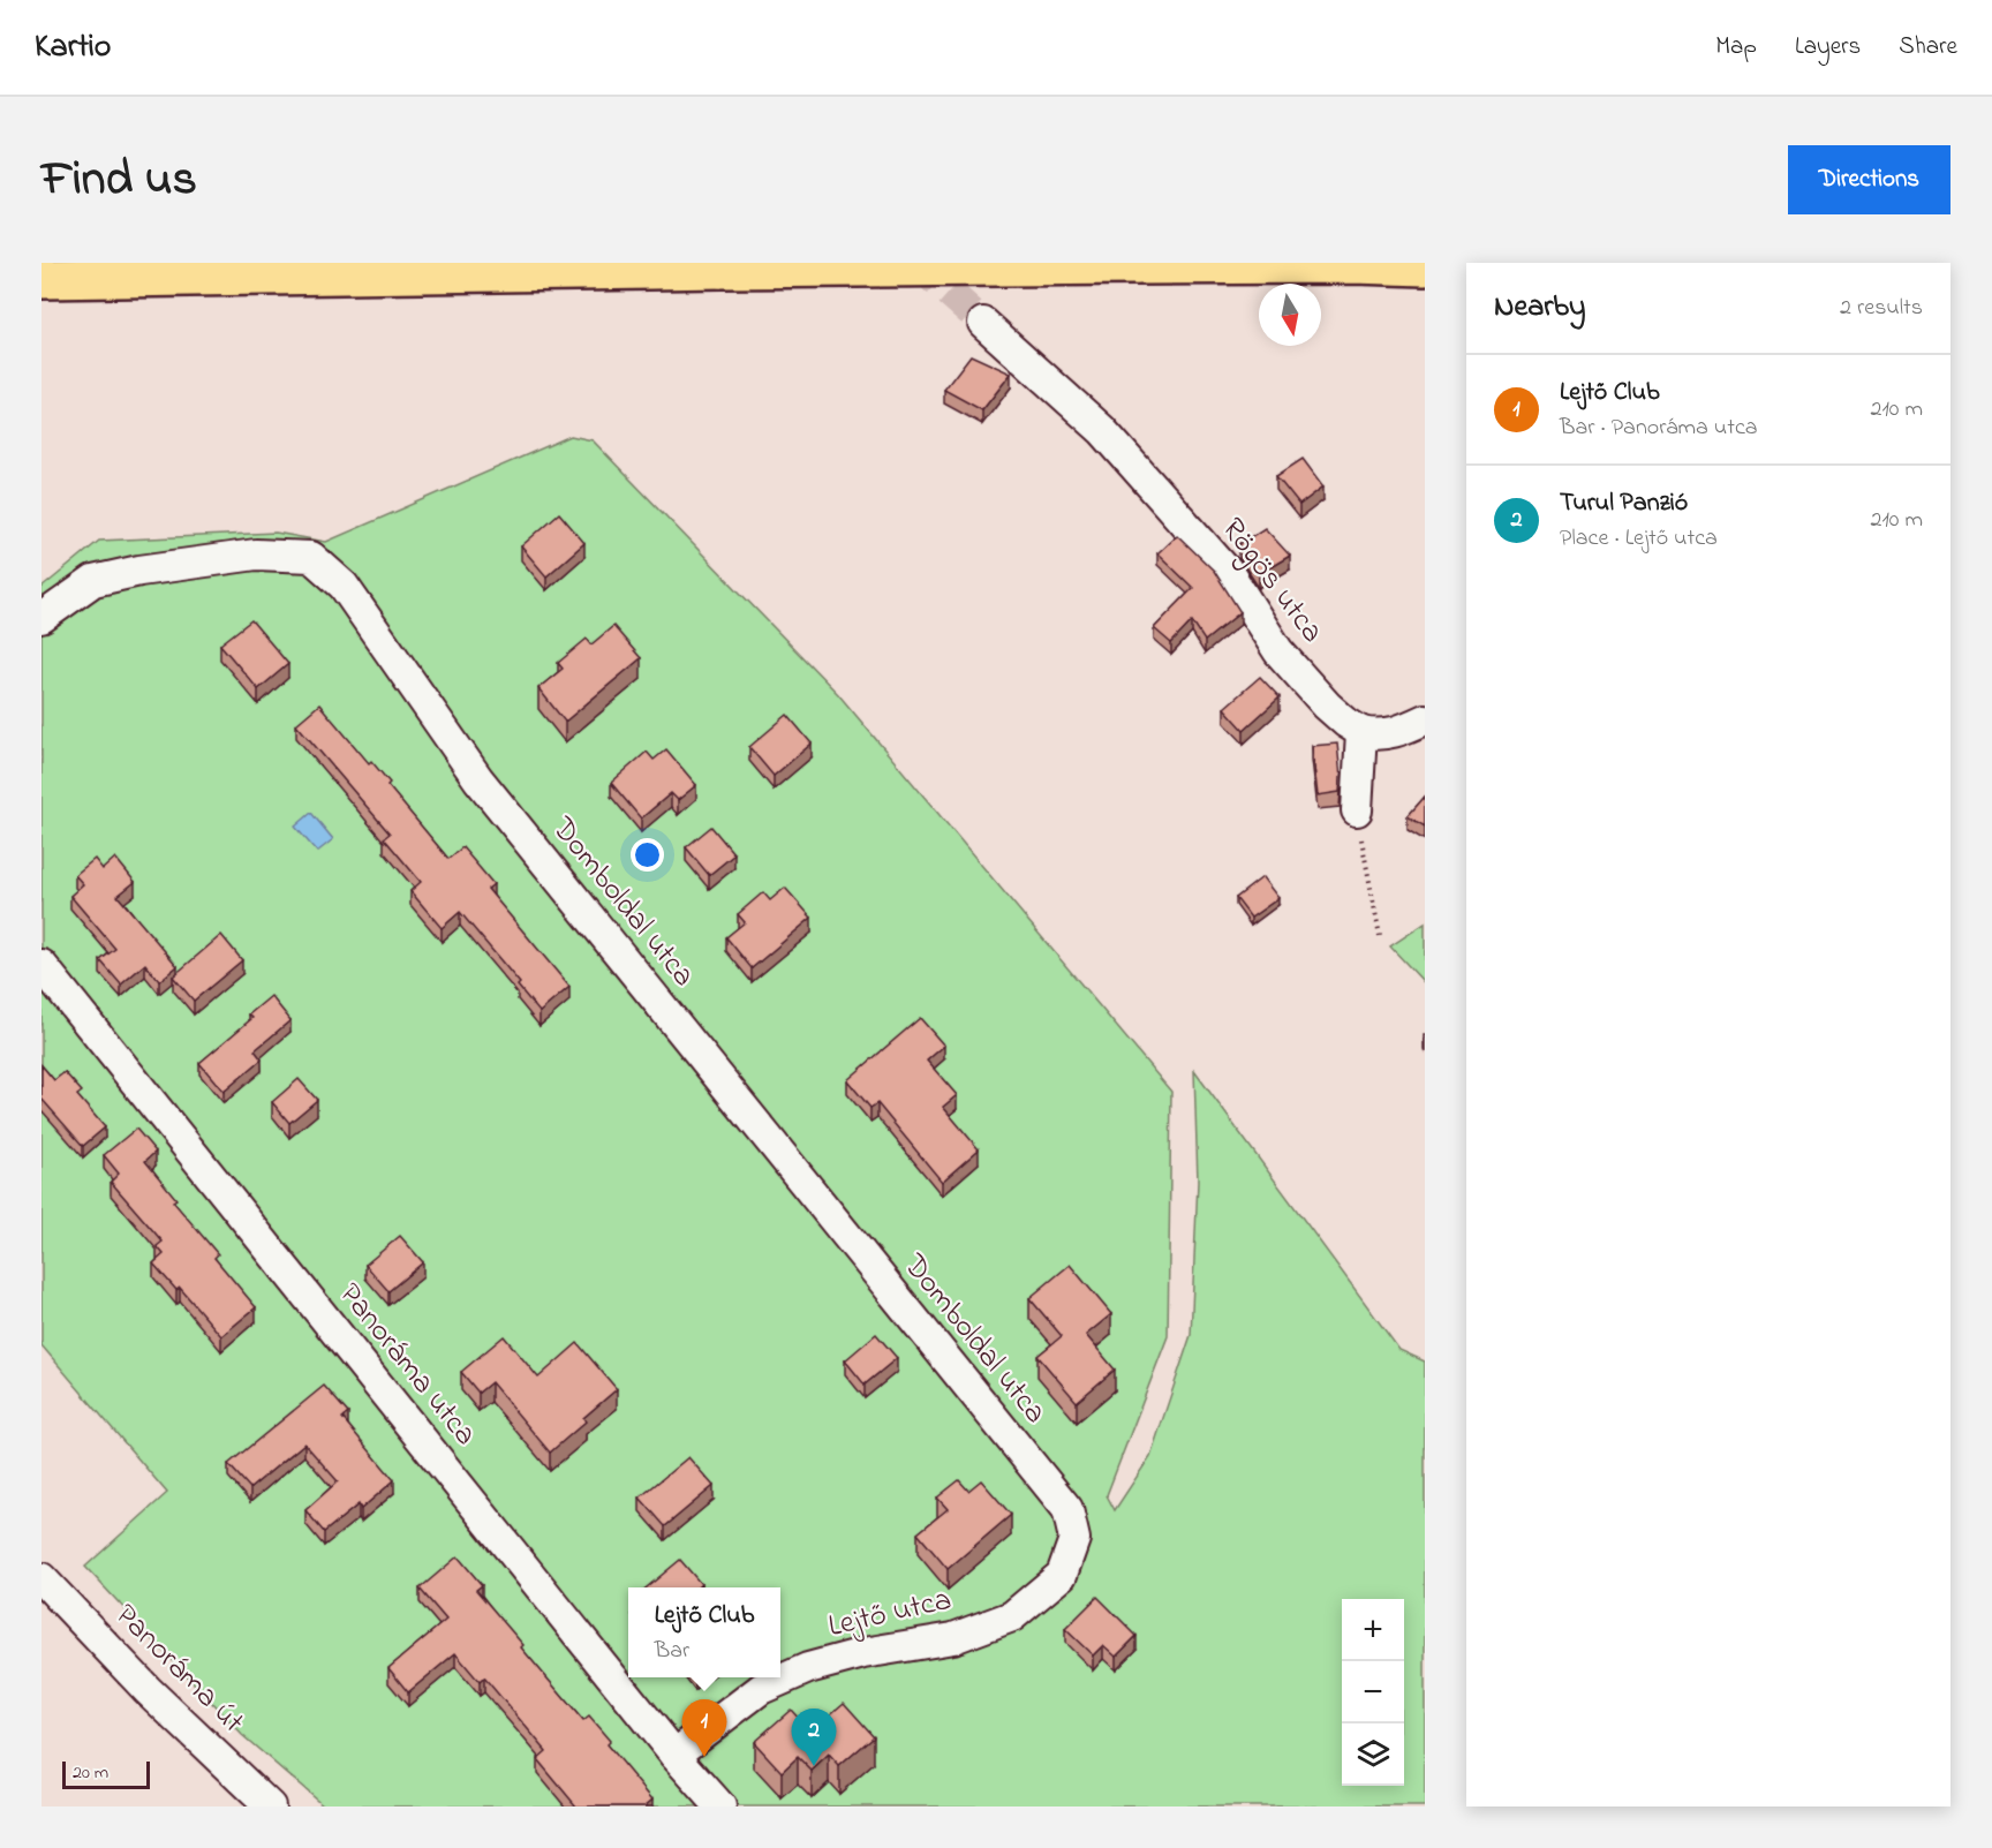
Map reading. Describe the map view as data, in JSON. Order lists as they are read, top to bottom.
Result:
{
  "streets": {
    "street": [
      "Rögös utca",
      "Domboldal utca",
      "Panoráma utca",
      "Lejtő utca",
      "Panoráma út"
    ]
  },
  "crossings": [
    ["Domboldal utca", "Lejtő utca"],
    ["Panoráma utca", "Lejtő utca"]
  ],
  "scale_bar": "20 m",
  "north": "bottom",
  "page": {
    "header": "Kartio",
    "nav": ["Map", "Layers", "Share"],
    "title": "Find us",
    "buttons": "Directions",
    "heading": ["Nearby", "2 results"],
    "list": [
      {
        "mark": "1",
        "name": "Lejtő Club",
        "note": "Bar · Panoráma utca",
        "value": "210 m"
      },
      {
        "mark": "2",
        "name": "Turul Panzió",
        "note": "Place · Lejtő utca",
        "value": "210 m"
      }
    ],
    "popup": ["Lejtő Club", "Bar"],
    "map_buttons": ["+", "−"],
    "pins": ["1", "2"],
    "scale": "20 m"
  }
}
